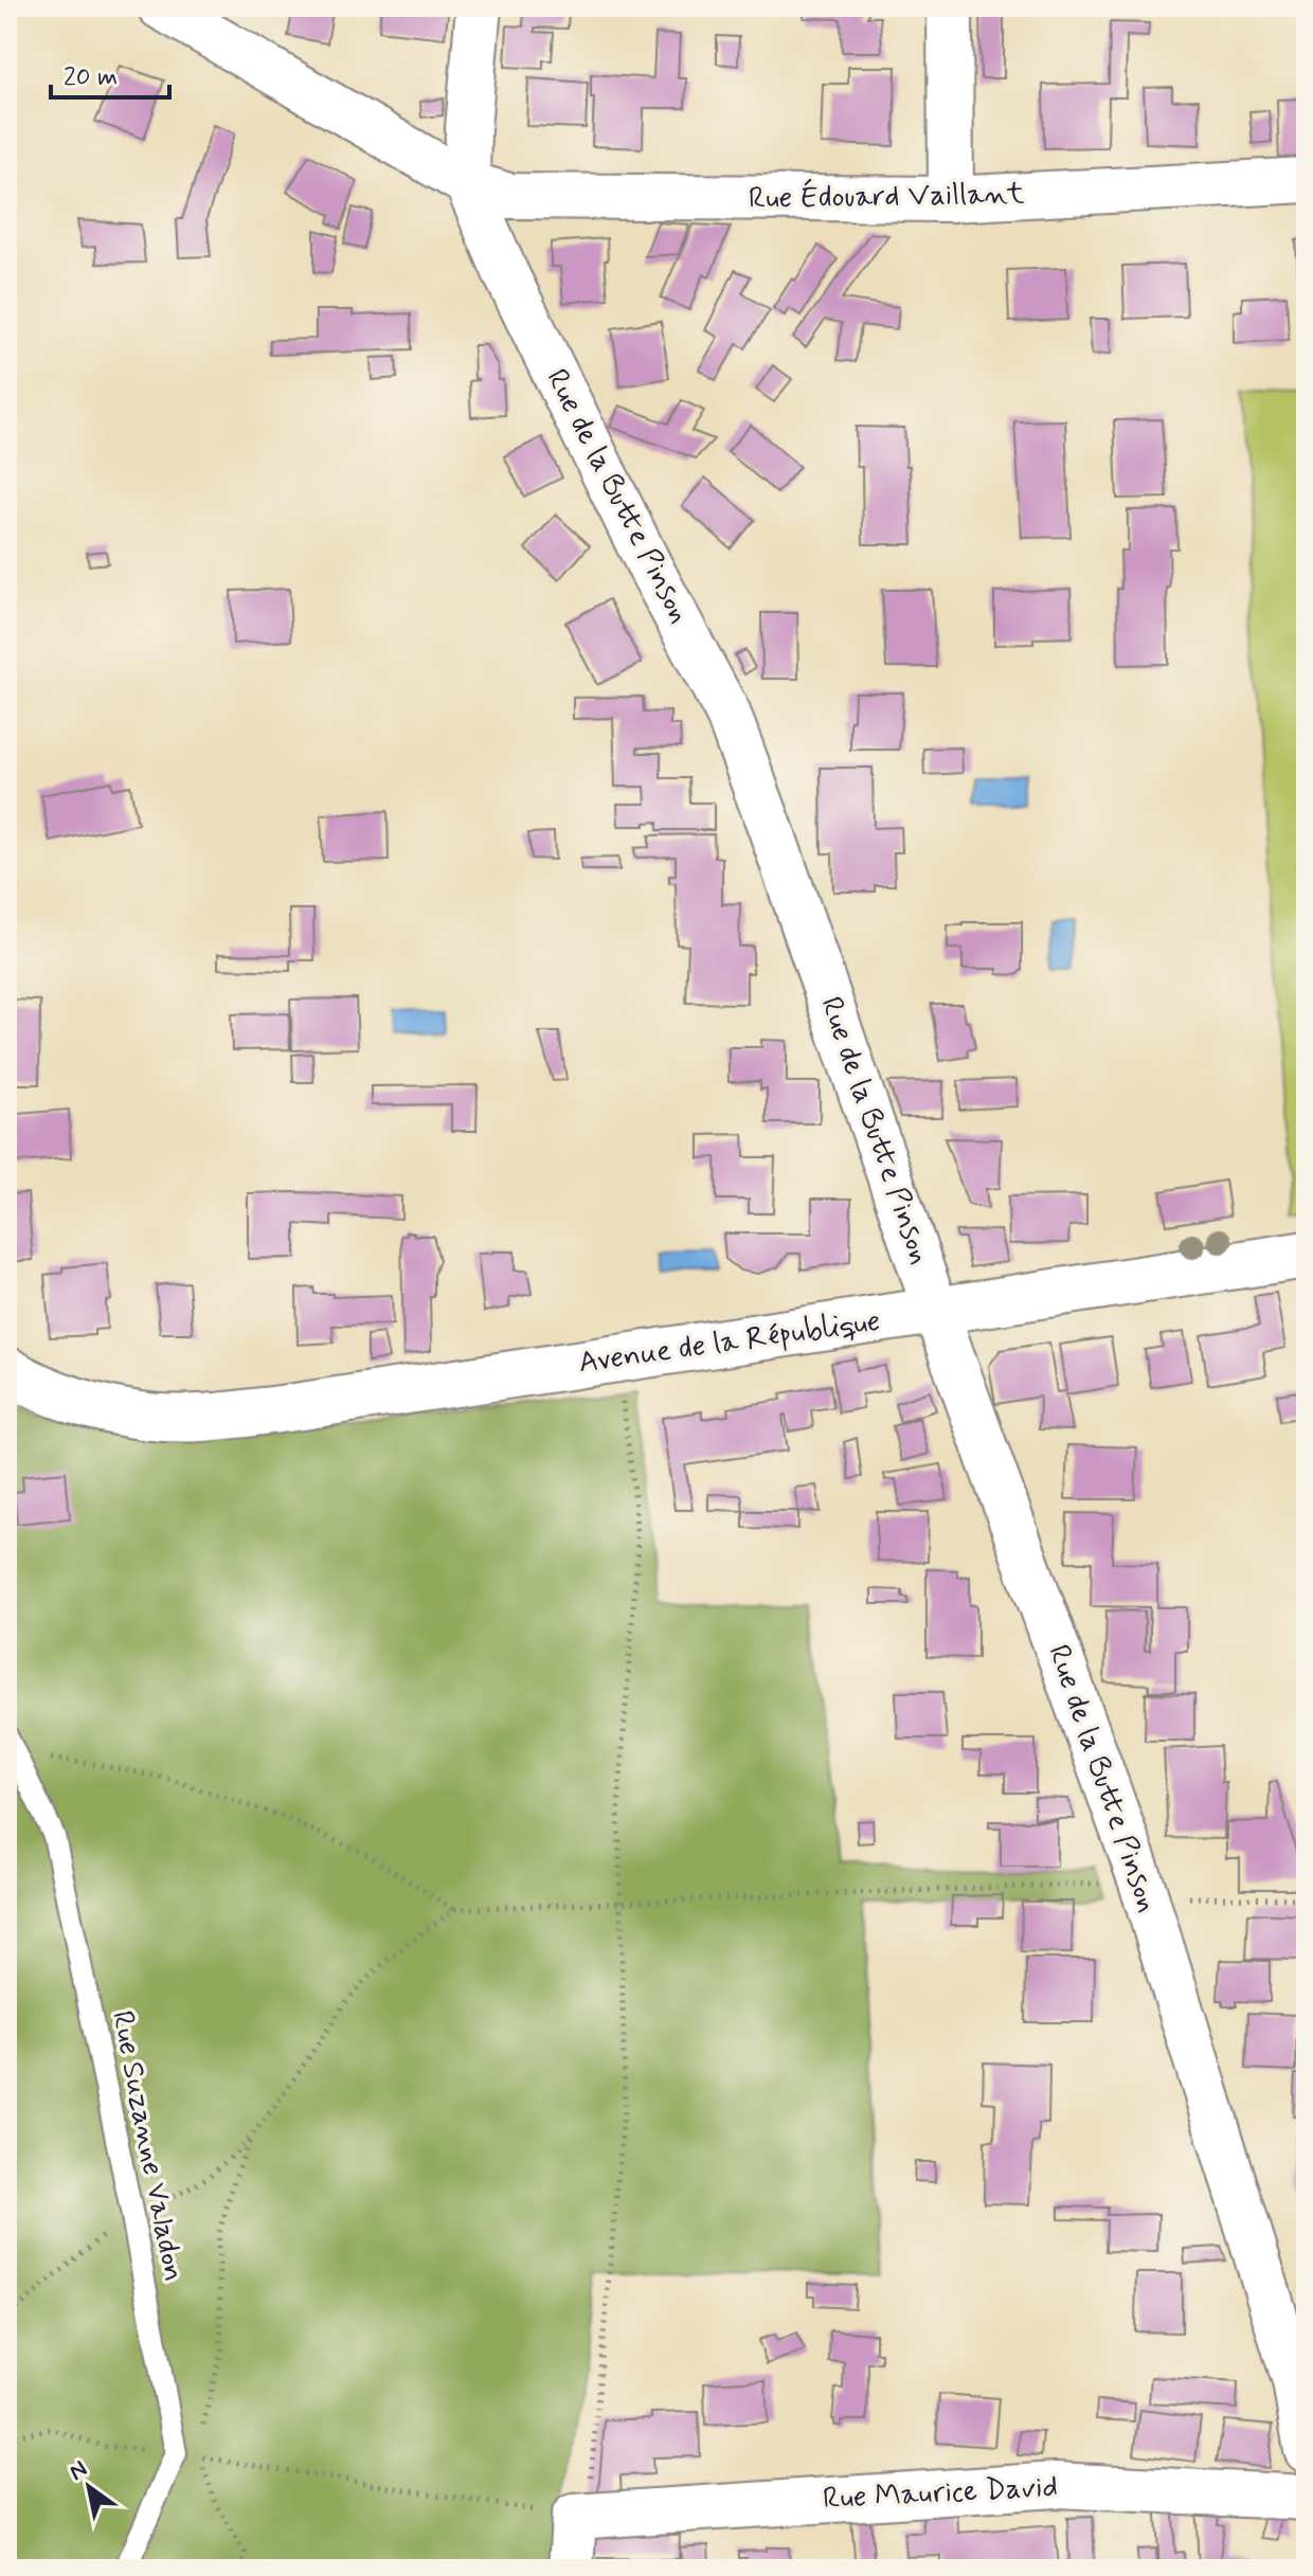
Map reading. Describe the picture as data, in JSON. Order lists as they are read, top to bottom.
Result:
{
  "streets": {
    "street": [
      "Rue Édouard Vaillant",
      "Rue de la Butte Pinson",
      "Avenue de la République",
      "Rue Maurice David"
    ],
    "lane": ["Rue Suzanne Valadon"]
  },
  "crossings": [
    ["Rue Édouard Vaillant", "Rue de la Butte Pinson"],
    ["Rue de la Butte Pinson", "Avenue de la République"]
  ],
  "scale_bar": "20 m",
  "north": "top left"
}
